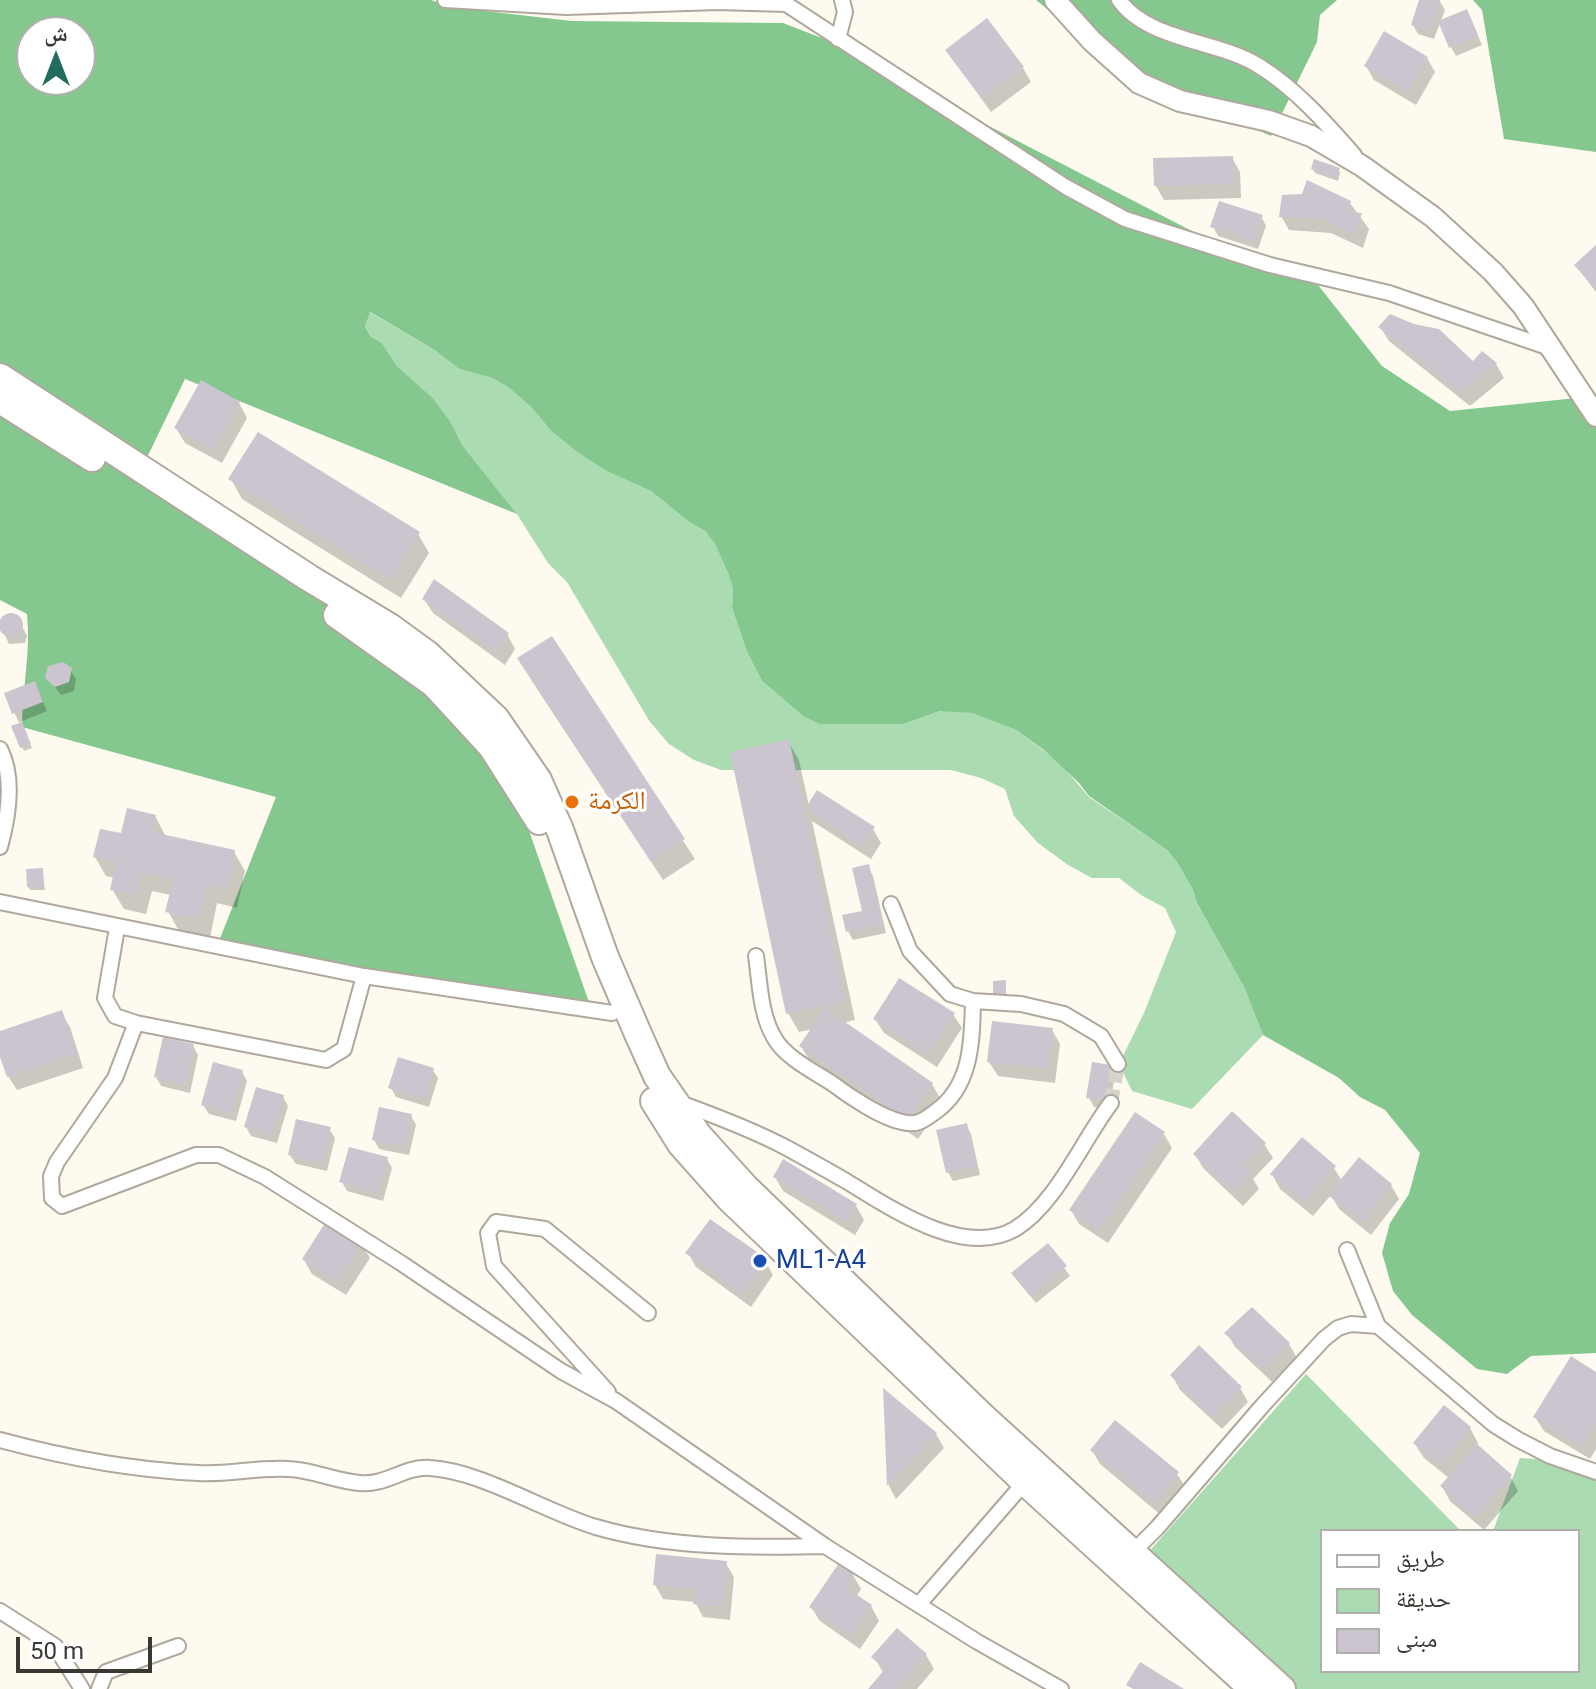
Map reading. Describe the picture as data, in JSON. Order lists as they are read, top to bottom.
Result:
{
  "places": ["الكرمة", "ML1-A4"],
  "legend": ["طريق", "حديقة", "مبنى"],
  "scale_bar": "50 m",
  "north": "top"
}
